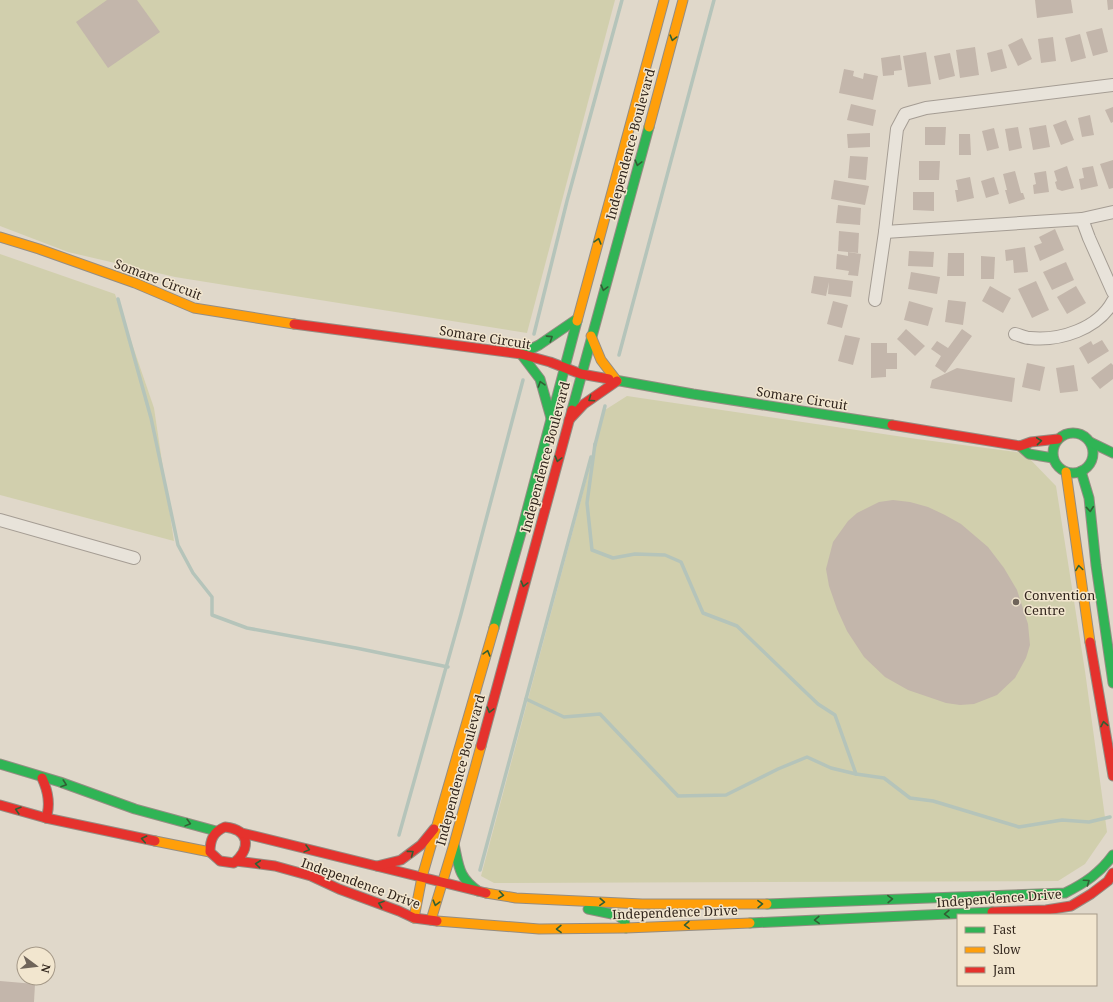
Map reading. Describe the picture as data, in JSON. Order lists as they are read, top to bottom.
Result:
{
  "streets": {
    "street": ["Independence Boulevard", "Somare Circuit", "Independence Drive"]
  },
  "crossings": [
    ["Independence Boulevard", "Somare Circuit"],
    ["Independence Boulevard", "Independence Drive"]
  ],
  "places": ["Convention Centre"],
  "legend": ["Fast", "Slow", "Jam"],
  "north": "right"
}
